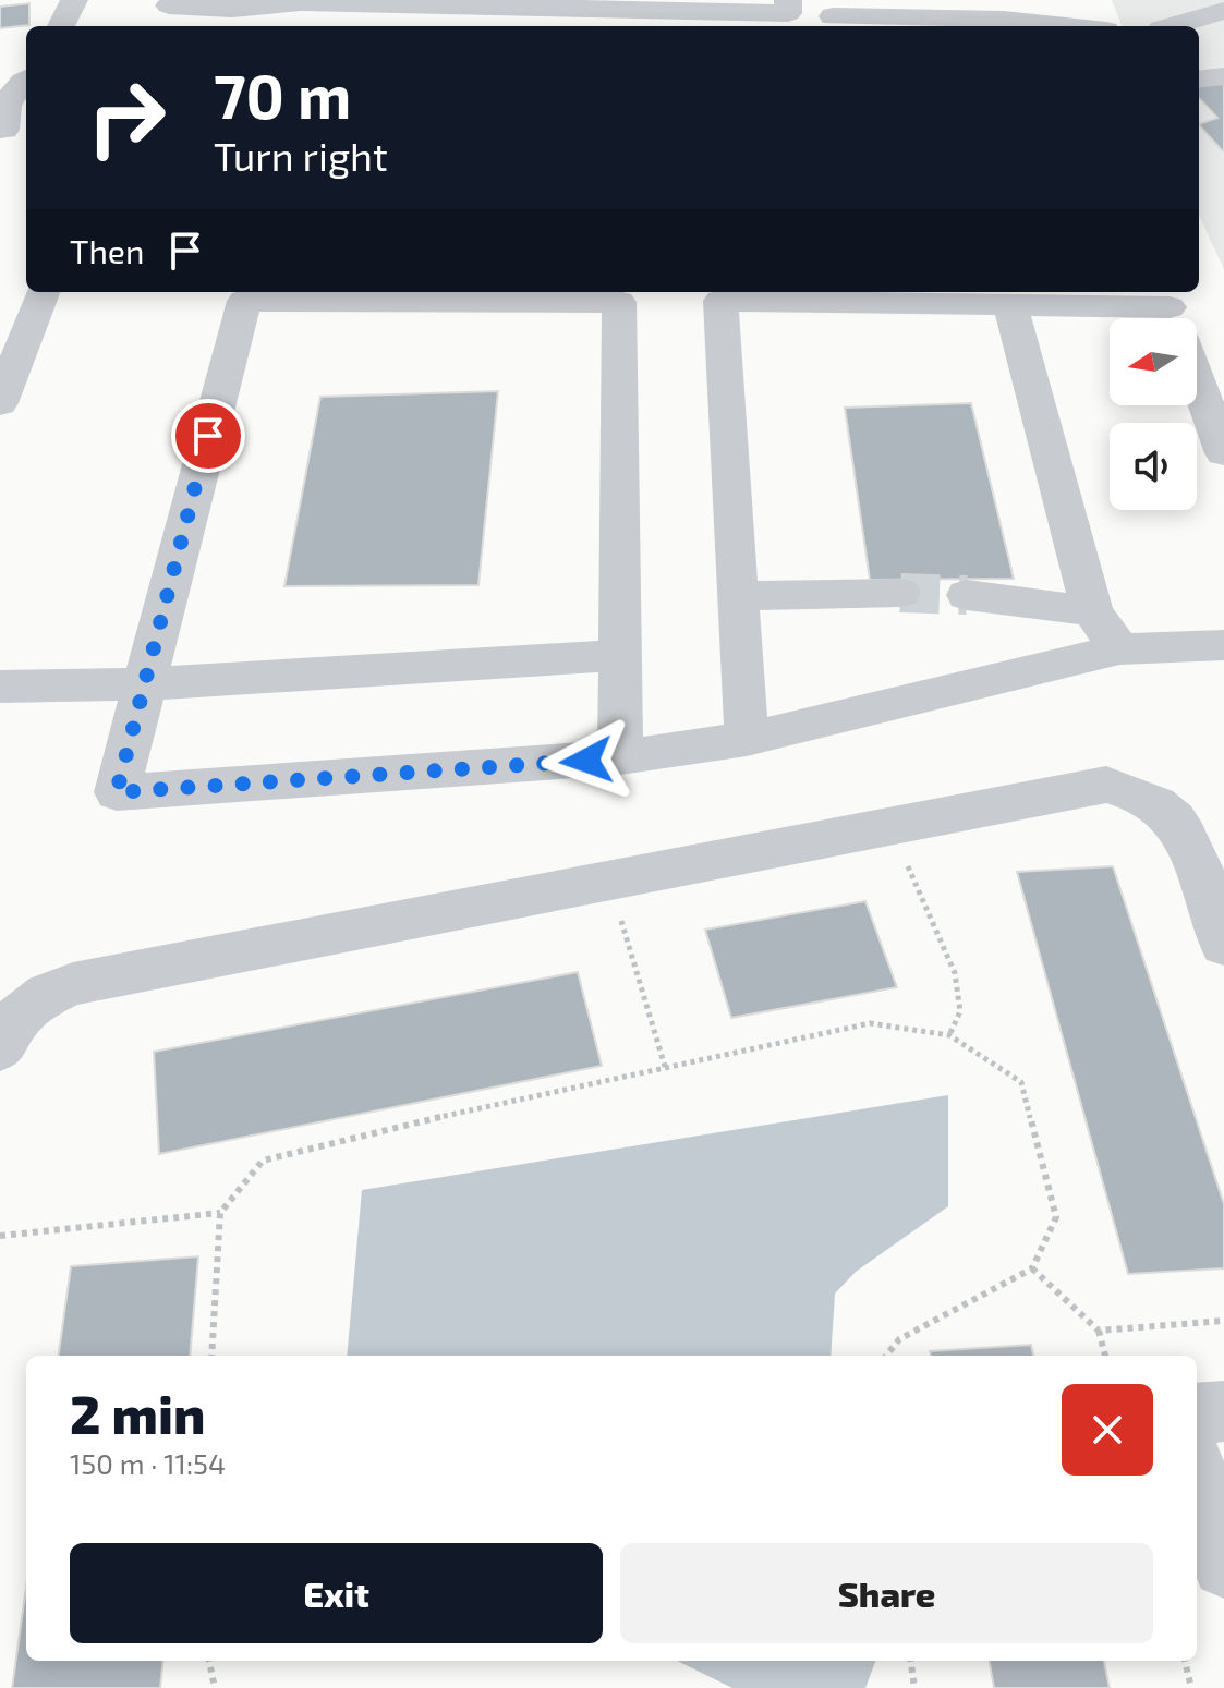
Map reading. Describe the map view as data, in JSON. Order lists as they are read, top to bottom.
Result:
{
  "north": "left",
  "page": {
    "turn": ["70 m", "Turn right"],
    "then": "Then",
    "heading": ["2 min", "150 m · 11:54"],
    "buttons": ["Exit", "Share"]
  }
}
